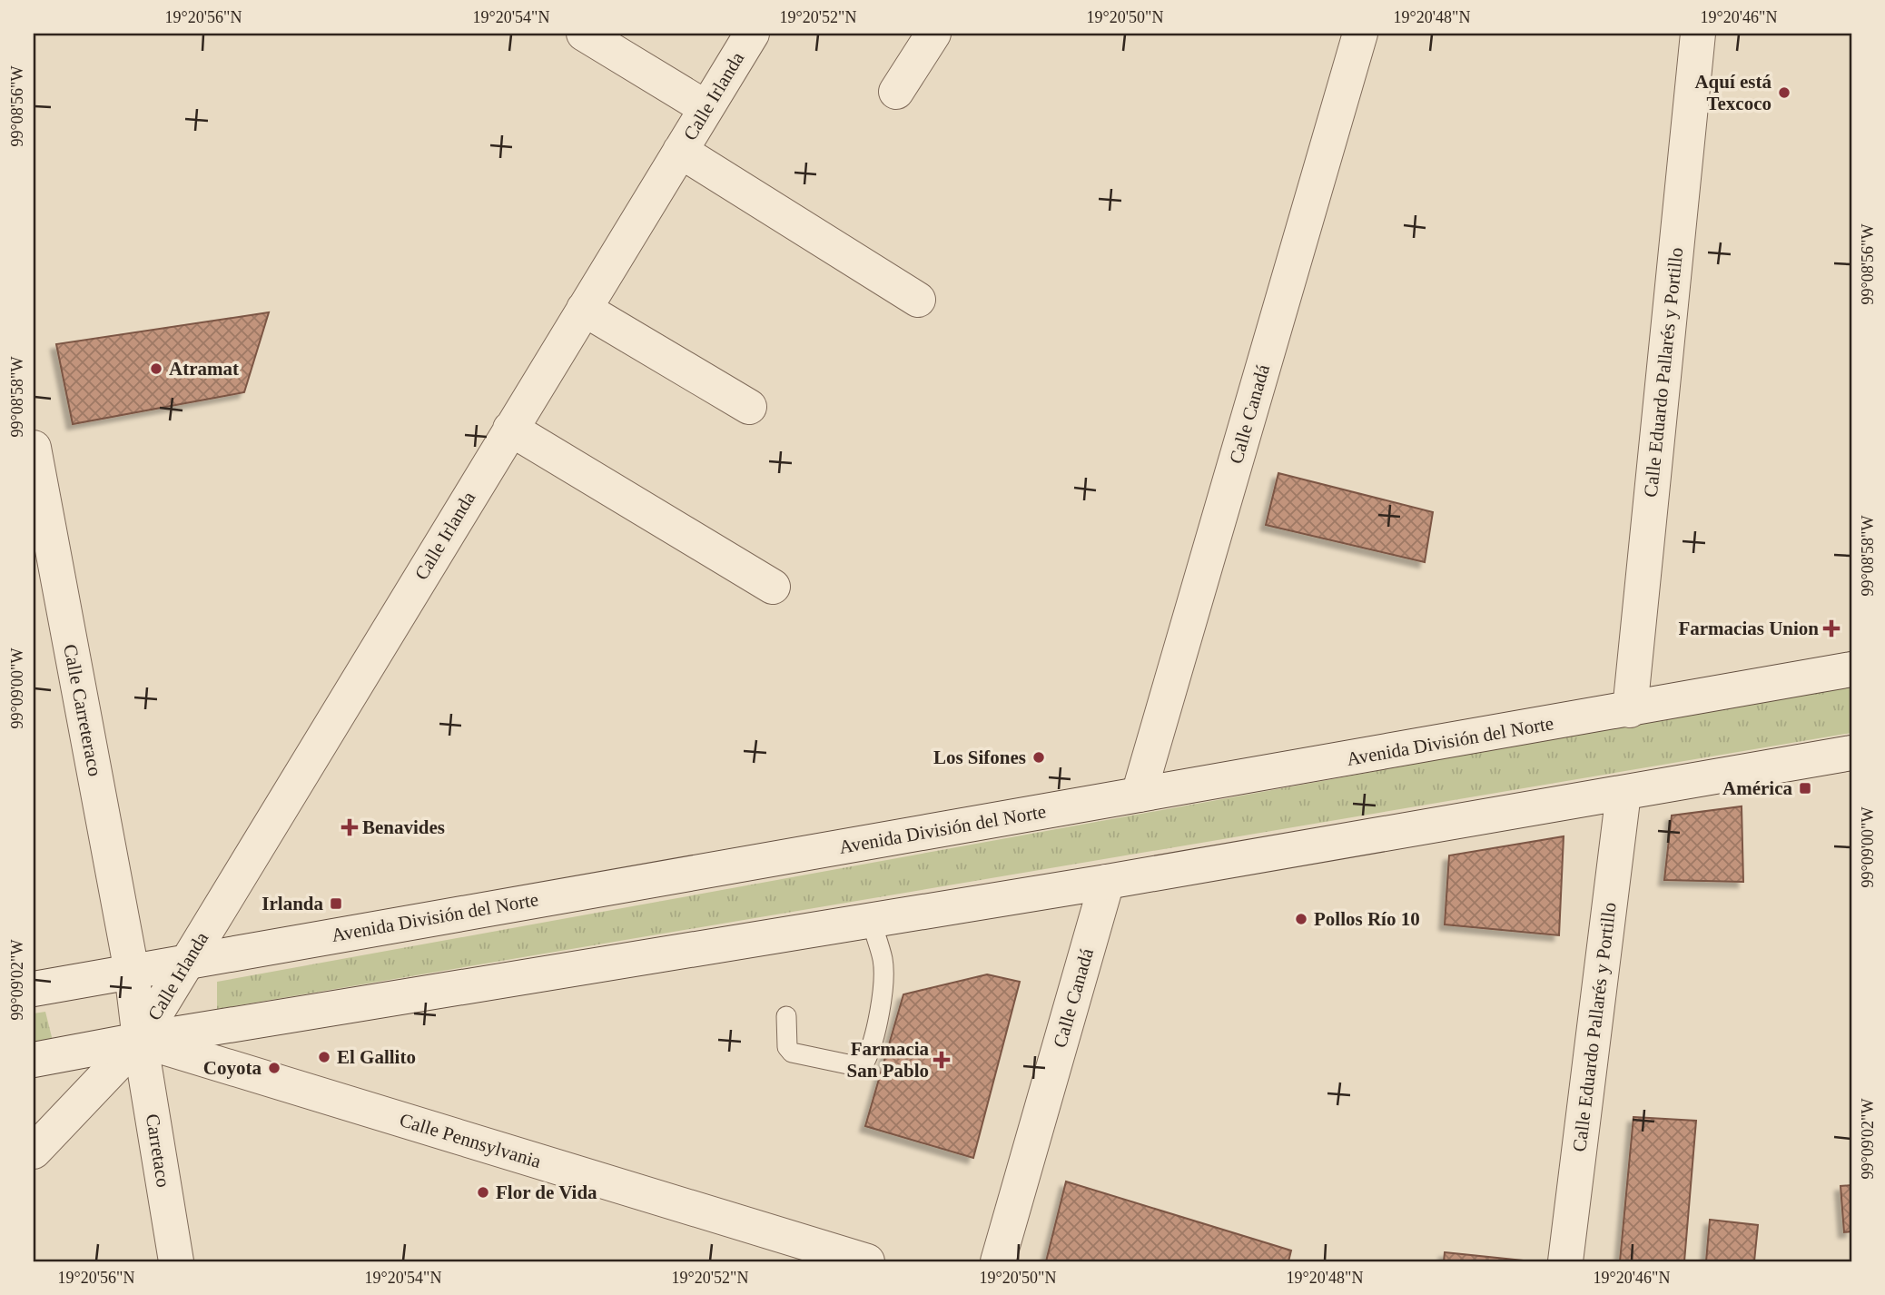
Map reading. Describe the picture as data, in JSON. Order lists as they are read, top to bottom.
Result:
{
  "streets": {
    "street": [
      "Calle Irlanda",
      "Calle Eduardo Pallarés y Portillo",
      "Calle Canadá",
      "Calle Carreteraco",
      "Avenida División del Norte",
      "Calle Pennsylvania",
      "Carretaco"
    ]
  },
  "crossings": [
    ["Calle Irlanda", "Avenida División del Norte"],
    ["Calle Irlanda", "Calle Pennsylvania"],
    ["Calle Irlanda", "Carretaco"],
    ["Calle Eduardo Pallarés y Portillo", "Avenida División del Norte"],
    ["Calle Canadá", "Avenida División del Norte"],
    ["Calle Carreteraco", "Avenida División del Norte"],
    ["Calle Pennsylvania", "Carretaco"]
  ],
  "places": {
    "other": [
      "Aquí está Texcoco",
      "Atramat",
      "Los Sifones",
      "Pollos Río 10",
      "El Gallito",
      "Coyota",
      "Flor de Vida"
    ],
    "health": ["Farmacias Union", "Benavides", "Farmacia San Pablo"],
    "transit": ["América", "Irlanda"]
  },
  "coordinates": [
    "19°20'56\"N",
    "19°20'54\"N",
    "19°20'52\"N",
    "19°20'50\"N",
    "19°20'48\"N",
    "19°20'46\"N",
    "99°08'56\"W",
    "99°08'58\"W",
    "99°09'00\"W",
    "99°09'02\"W"
  ]
}
